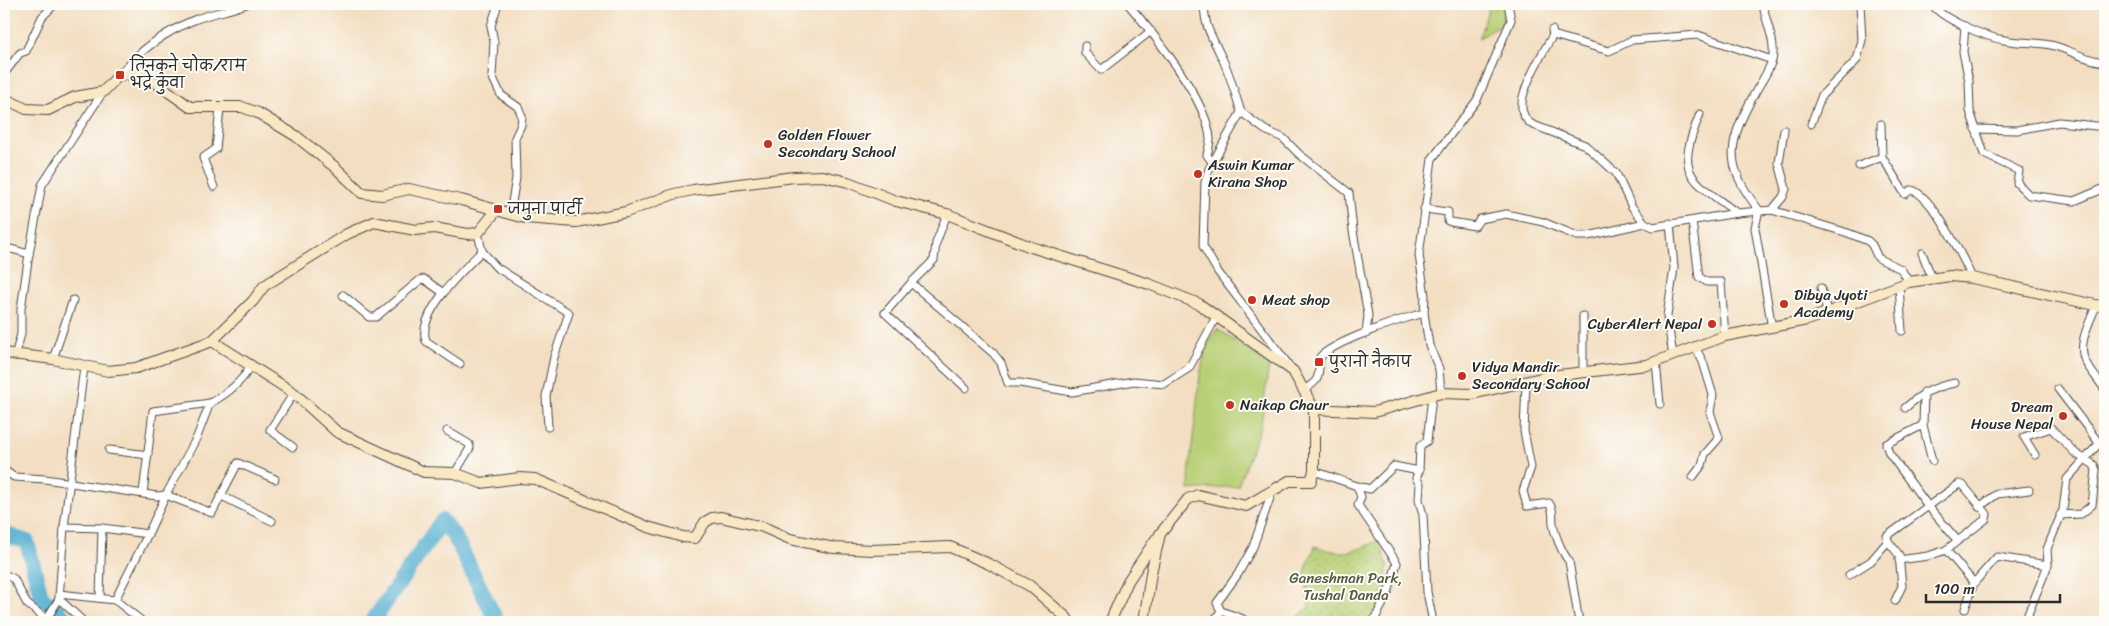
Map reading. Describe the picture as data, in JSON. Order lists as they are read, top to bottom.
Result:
{
  "parks": ["Ganeshman Park, Tushal Danda"],
  "places": {
    "transit": ["तिनकुने चोक/राम भद्रे कुवा", "जमुना पार्टी", "पुरानो नैकाप"],
    "other": [
      "Golden Flower Secondary School",
      "Aswin Kumar Kirana Shop",
      "Meat shop",
      "Dibya Jyoti Academy",
      "CyberAlert Nepal",
      "Vidya Mandir Secondary School",
      "Naikap Chaur",
      "Dream House Nepal"
    ]
  },
  "scale_bar": "100 m"
}
